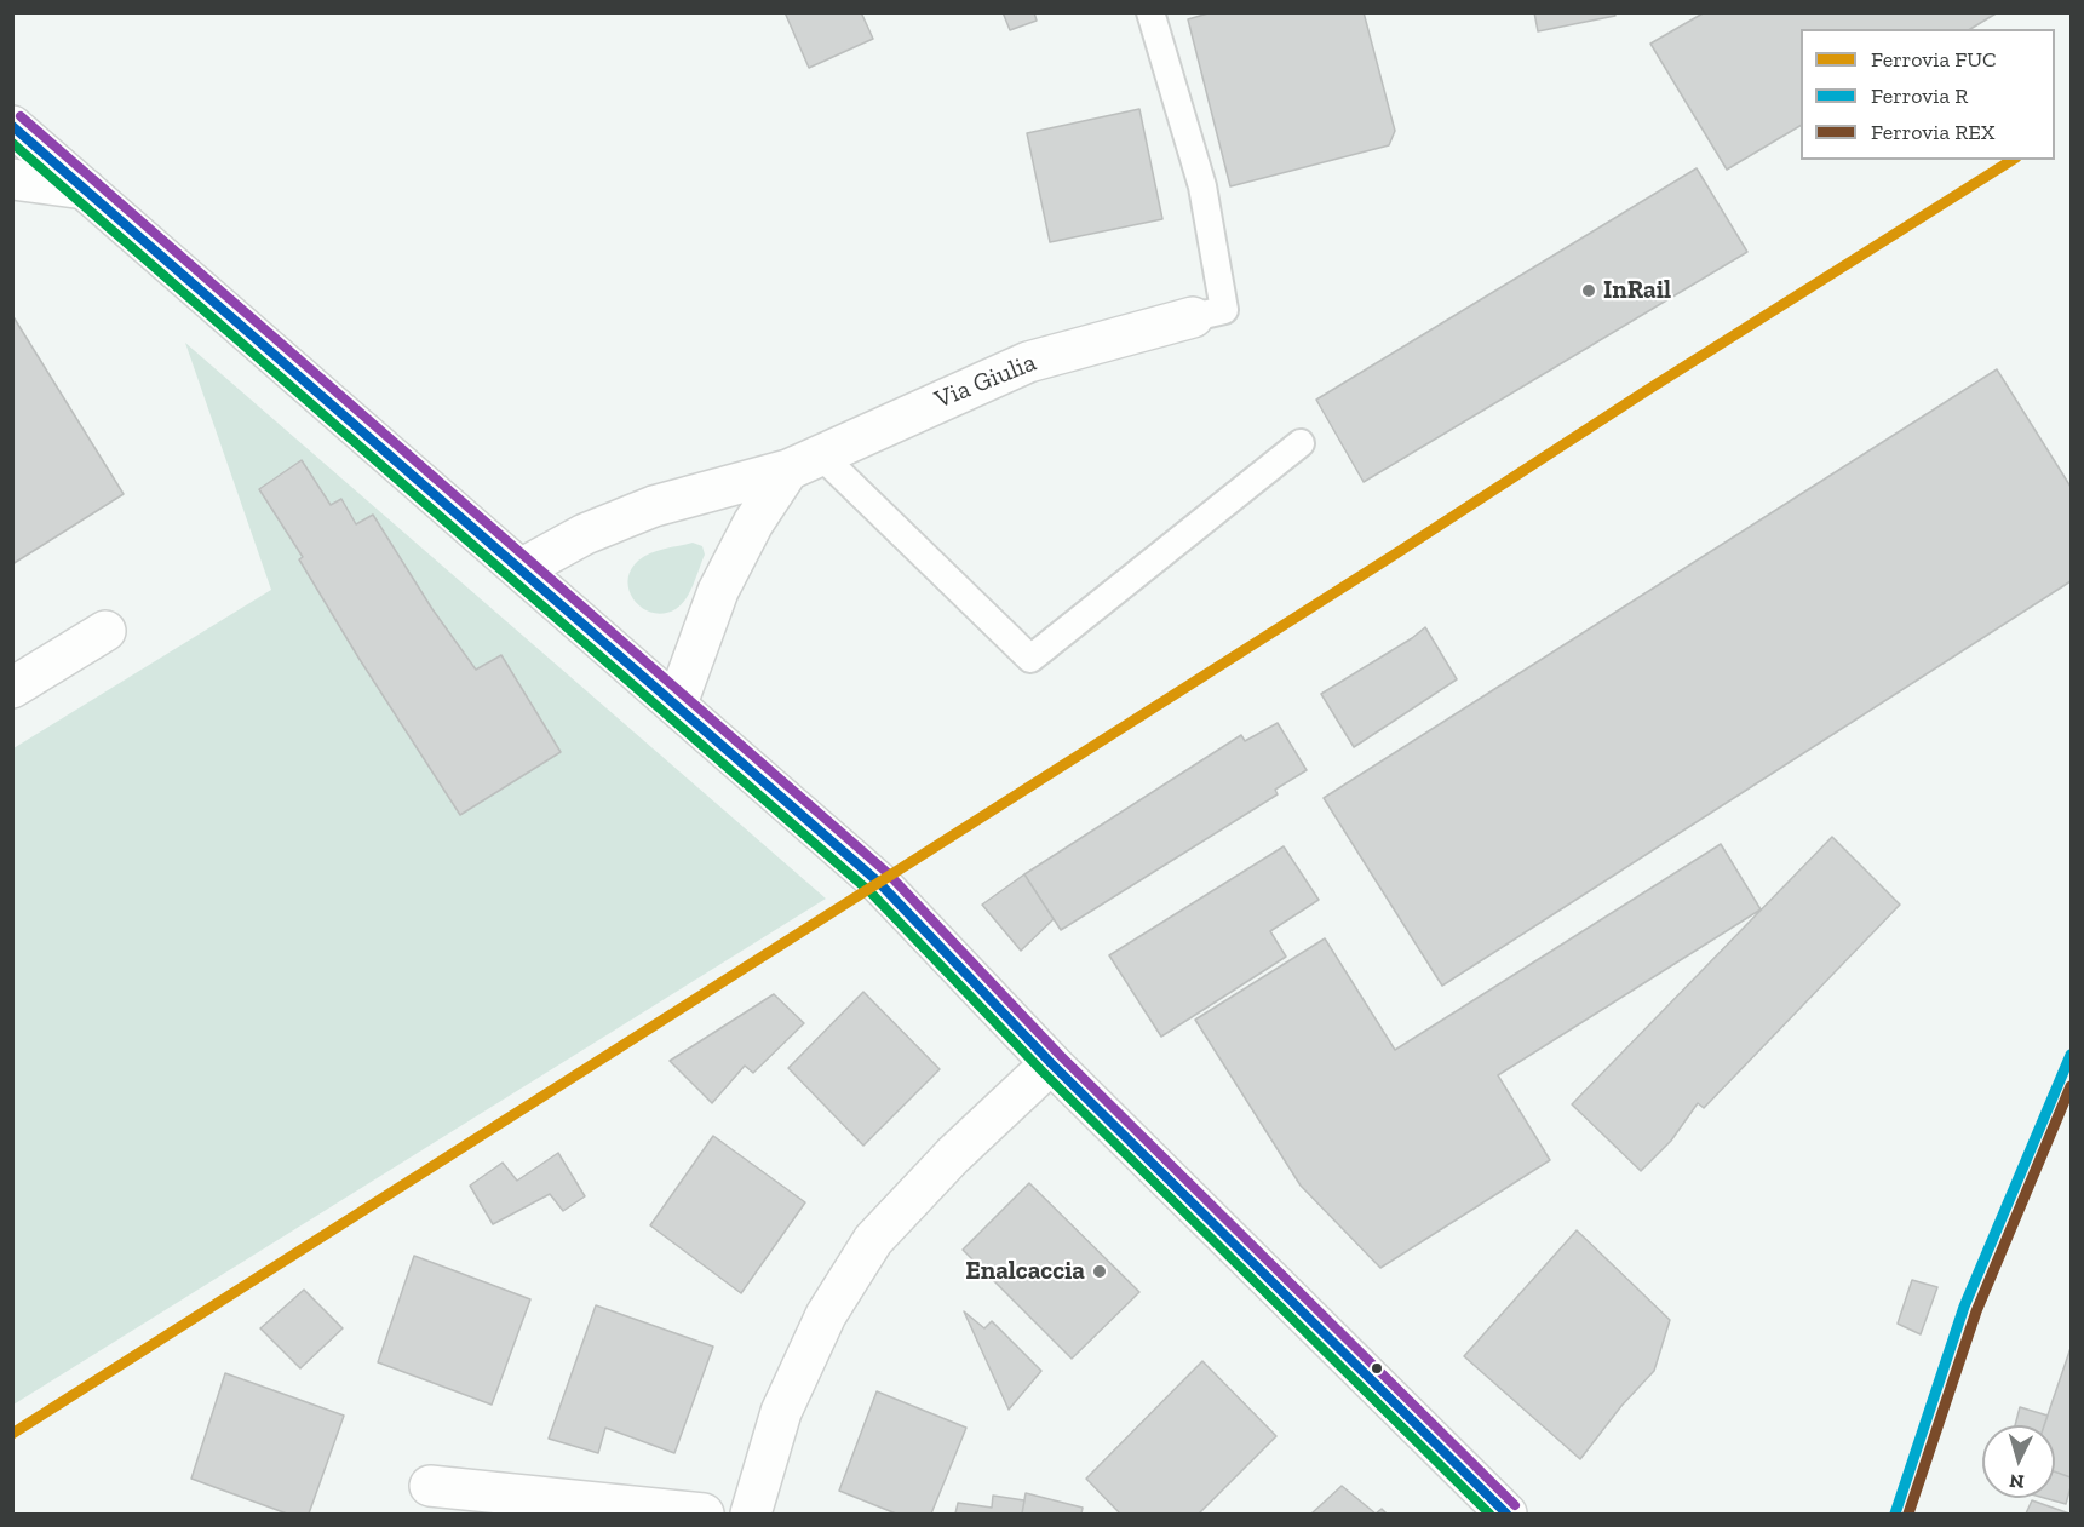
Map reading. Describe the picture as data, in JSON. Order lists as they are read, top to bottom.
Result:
{
  "streets": {
    "street": ["Via Giulia"]
  },
  "places": ["InRail", "Enalcaccia"],
  "lines": ["rail line FUC", "rail line R", "rail line REX"],
  "legend": ["Ferrovia FUC", "Ferrovia R", "Ferrovia REX"],
  "north": "bottom"
}
